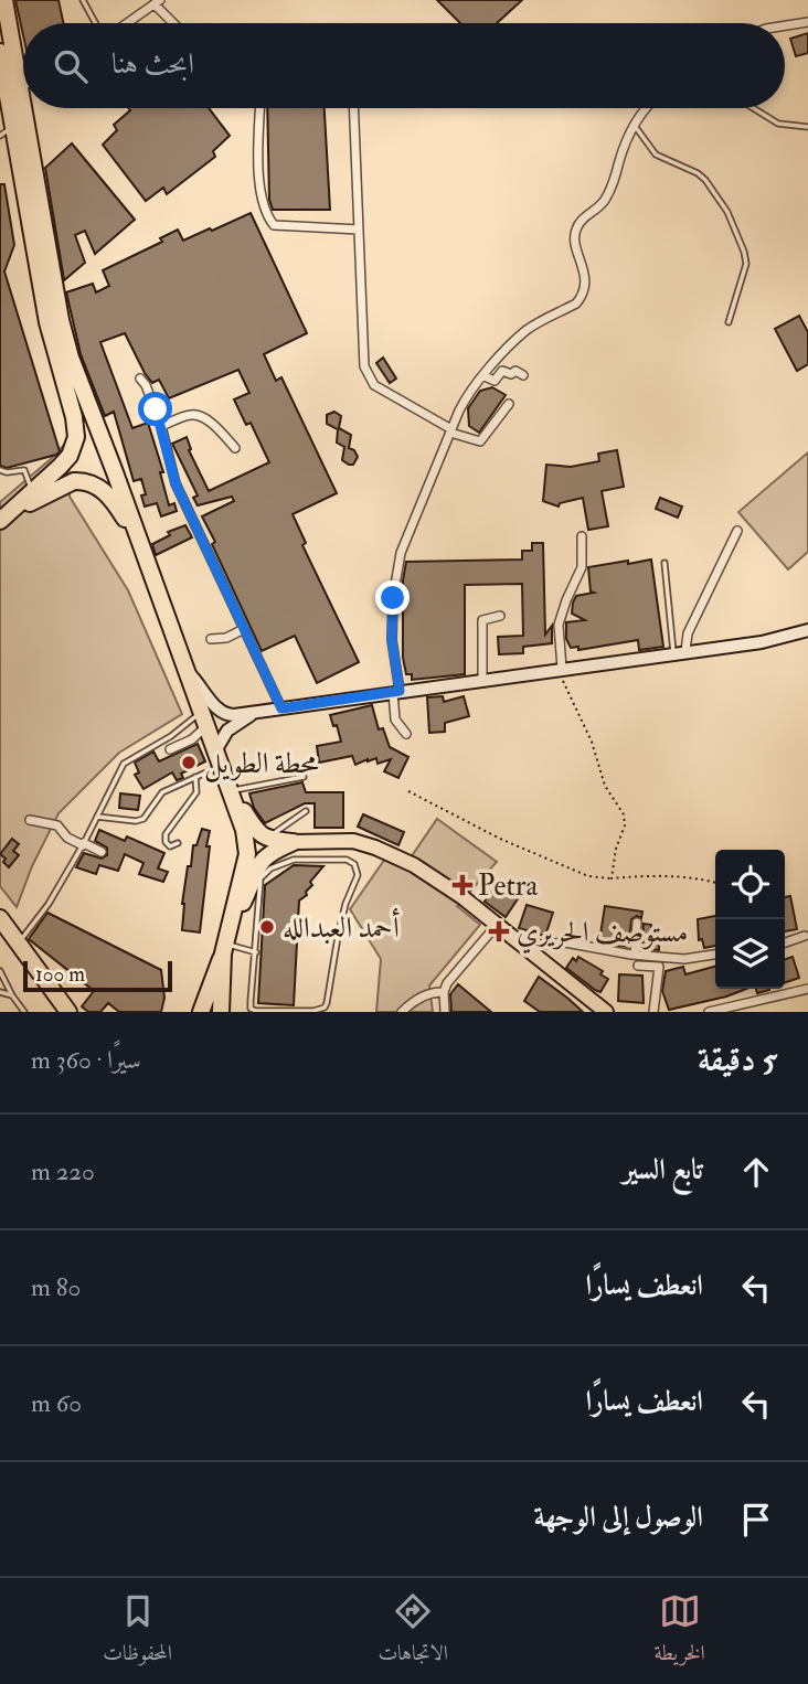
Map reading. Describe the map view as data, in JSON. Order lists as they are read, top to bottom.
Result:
{
  "places": {
    "other": ["محطة الطويل", "أحمد العبدالله"],
    "health": ["Petra", "مستوصف الحريري"]
  },
  "scale_bar": "100 m",
  "page": {
    "search": "ابحث هنا",
    "scale": "100 m",
    "heading": ["5 دقيقة", "سيرًا · 360 m"],
    "list": [
      ["تابع السير", "220 m"],
      ["انعطف يسارًا", "80 m"],
      ["انعطف يسارًا", "60 m"],
      "الوصول إلى الوجهة"
    ],
    "nav": ["الخريطة", "الاتجاهات", "المحفوظات"]
  }
}
